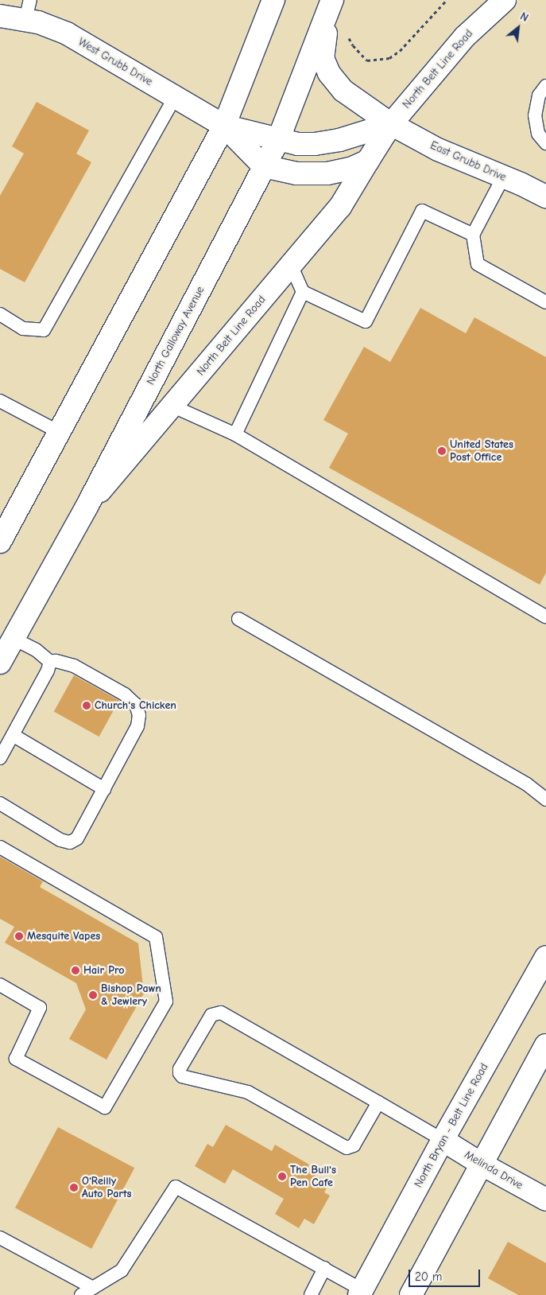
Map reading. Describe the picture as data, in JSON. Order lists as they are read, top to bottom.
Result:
{
  "streets": {
    "main road": [
      "West Grubb Drive",
      "North Belt Line Road",
      "East Grubb Drive",
      "North Galloway Avenue",
      "North Bryan - Belt Line Road",
      "Melinda Drive"
    ]
  },
  "crossings": [
    ["West Grubb Drive", "North Belt Line Road"],
    ["West Grubb Drive", "East Grubb Drive"],
    ["West Grubb Drive", "North Galloway Avenue"],
    ["North Belt Line Road", "East Grubb Drive"],
    ["North Belt Line Road", "North Galloway Avenue"],
    ["East Grubb Drive", "North Galloway Avenue"],
    ["North Bryan - Belt Line Road", "Melinda Drive"]
  ],
  "places": [
    "United States Post Office",
    "Church's Chicken",
    "Mesquite Vapes",
    "Hair Pro",
    "Bishop Pawn & Jewlery",
    "The Bull's Pen Cafe",
    "O'Reilly Auto Parts"
  ],
  "scale_bar": "20 m",
  "north": "top right"
}
